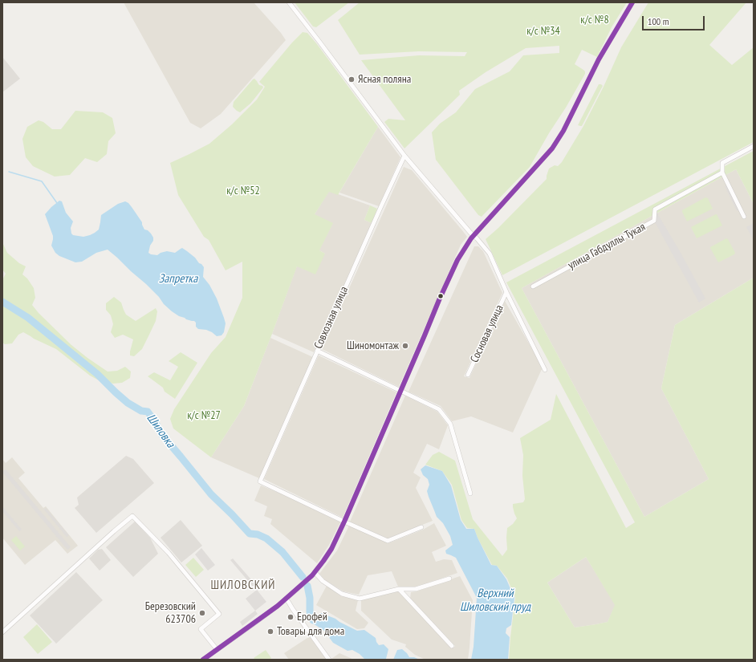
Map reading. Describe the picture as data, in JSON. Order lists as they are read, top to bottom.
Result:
{
  "streets": {
    "street": ["улица Габдуллы Тукая", "Совхозная улица", "Сосновая улица"]
  },
  "districts": ["ШИЛОВСКИЙ"],
  "water": ["Запретка", "Шиловка", "Верхний Шиловский пруд"],
  "parks": [
    "к/с №8",
    "к/с №34",
    "к/с №52",
    "к/с №27"
  ],
  "places": [
    "Ясная поляна",
    "Шиномонтаж",
    "Березовский 623706",
    "Ерофей",
    "Товары для дома"
  ],
  "scale_bar": "100 m"
}
